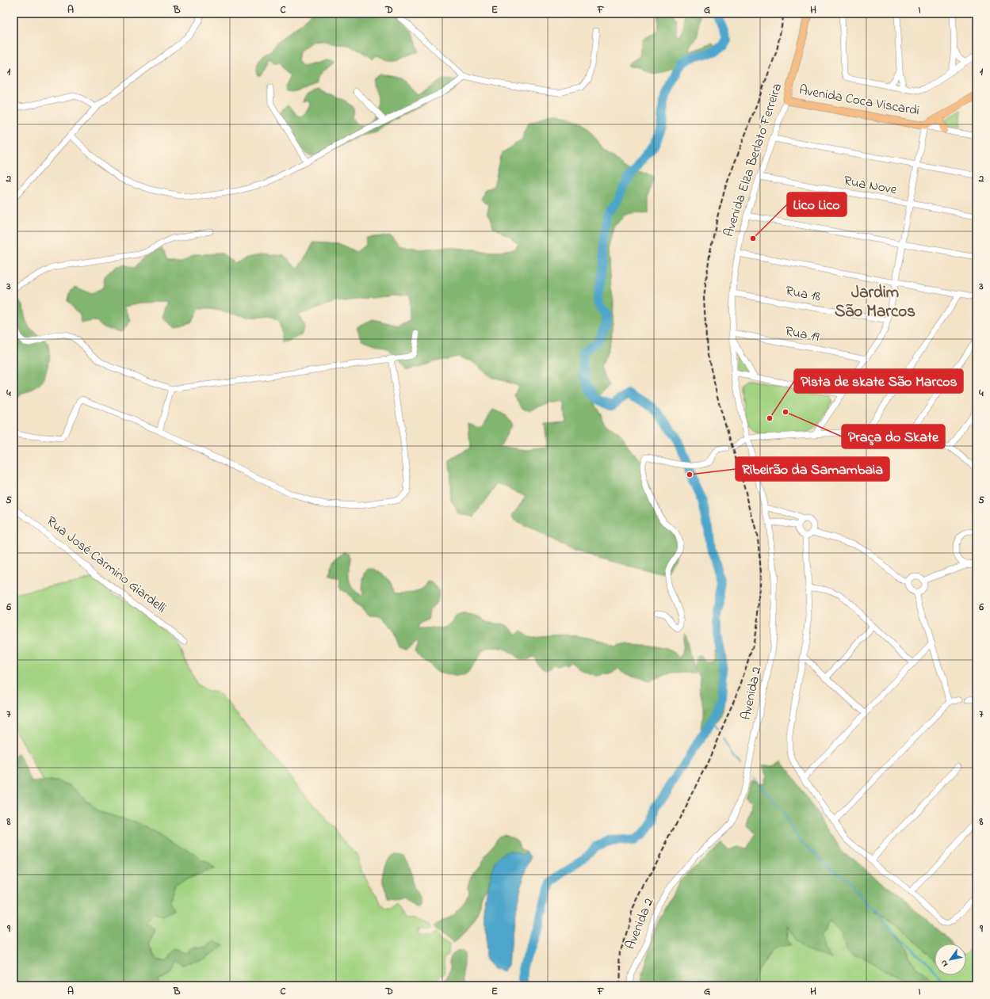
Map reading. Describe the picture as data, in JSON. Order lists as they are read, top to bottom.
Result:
{
  "streets": {
    "main road": ["Avenida Coca Viscardi", "Avenida Elza Berlato Ferreira"],
    "street": [
      "Rua Nove",
      "Rua 18",
      "Rua 19",
      "Rua José Carmino Giardelli",
      "Avenida 2"
    ]
  },
  "crossings": [
    ["Avenida Coca Viscardi", "Avenida Elza Berlato Ferreira"],
    ["Avenida Elza Berlato Ferreira", "Rua Nove"],
    ["Avenida Elza Berlato Ferreira", "Rua 18"],
    ["Avenida Elza Berlato Ferreira", "Rua 19"],
    ["Avenida Elza Berlato Ferreira", "Avenida 2"]
  ],
  "districts": ["Jardim São Marcos"],
  "places": [
    "Lico Lico",
    "Praça do Skate",
    "Pista de skate São Marcos",
    "Ribeirão da Samambaia"
  ],
  "north": "bottom left",
  "grid": {
    "columns": [
      "A",
      "B",
      "C",
      "D",
      "E",
      "F",
      "G",
      "H",
      "I"
    ],
    "rows": [
      "1",
      "2",
      "3",
      "4",
      "5",
      "6",
      "7",
      "8",
      "9"
    ]
  }
}
